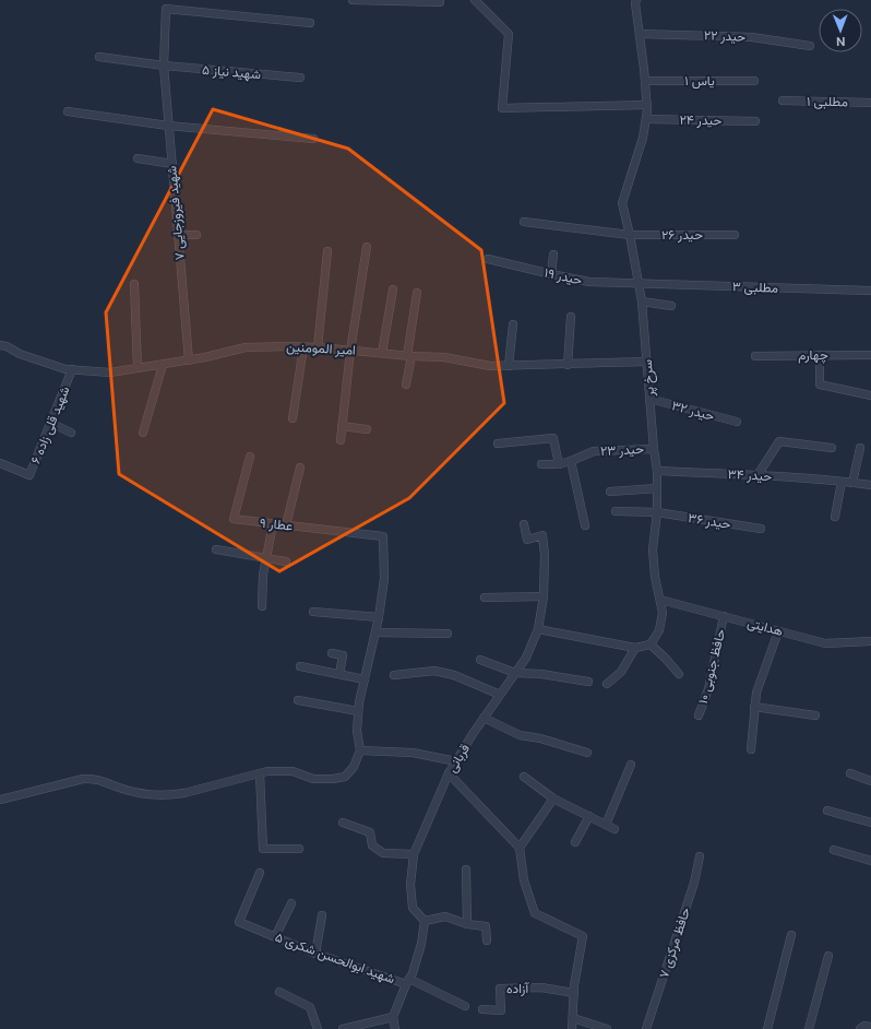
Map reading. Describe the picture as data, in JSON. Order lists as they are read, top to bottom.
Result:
{
  "streets": {
    "street": [
      "حیدر ۲۲",
      "شهید نیاز ۵",
      "یاس ۱",
      "مطلبی ۱",
      "حیدر ۲۴",
      "شهید فیروزجایی ۷",
      "حیدر ۲۶",
      "حیدر ۱۹",
      "مطلبی ۳",
      "امیر المومنین",
      "چهارم",
      "سرخ پر",
      "حیدر ۳۲",
      "شهید قلی زاده ۶",
      "حیدر ۲۳",
      "حیدر ۳۴",
      "حیدر ۳۶",
      "عطار ۹",
      "هدایتی",
      "حافظ جنوبی ۱۰",
      "قربانی",
      "حافظ مرکزی ۷",
      "شهید ابوالحسن شکری ۵",
      "آزاده"
    ]
  },
  "crossings": [
    ["حیدر ۲۲", "سرخ پر"],
    ["شهید نیاز ۵", "شهید فیروزجایی ۷"],
    ["یاس ۱", "سرخ پر"],
    ["حیدر ۲۴", "سرخ پر"],
    ["شهید فیروزجایی ۷", "امیر المومنین"],
    ["حیدر ۲۶", "سرخ پر"],
    ["حیدر ۱۹", "مطلبی ۳"],
    ["حیدر ۱۹", "سرخ پر"],
    ["مطلبی ۳", "سرخ پر"],
    ["امیر المومنین", "سرخ پر"],
    ["امیر المومنین", "شهید قلی زاده ۶"],
    ["سرخ پر", "حیدر ۳۲"],
    ["سرخ پر", "حیدر ۲۳"],
    ["سرخ پر", "حیدر ۳۴"],
    ["سرخ پر", "حیدر ۳۶"],
    ["سرخ پر", "هدایتی"],
    ["هدایتی", "حافظ جنوبی ۱۰"]
  ],
  "north": "bottom"
}
